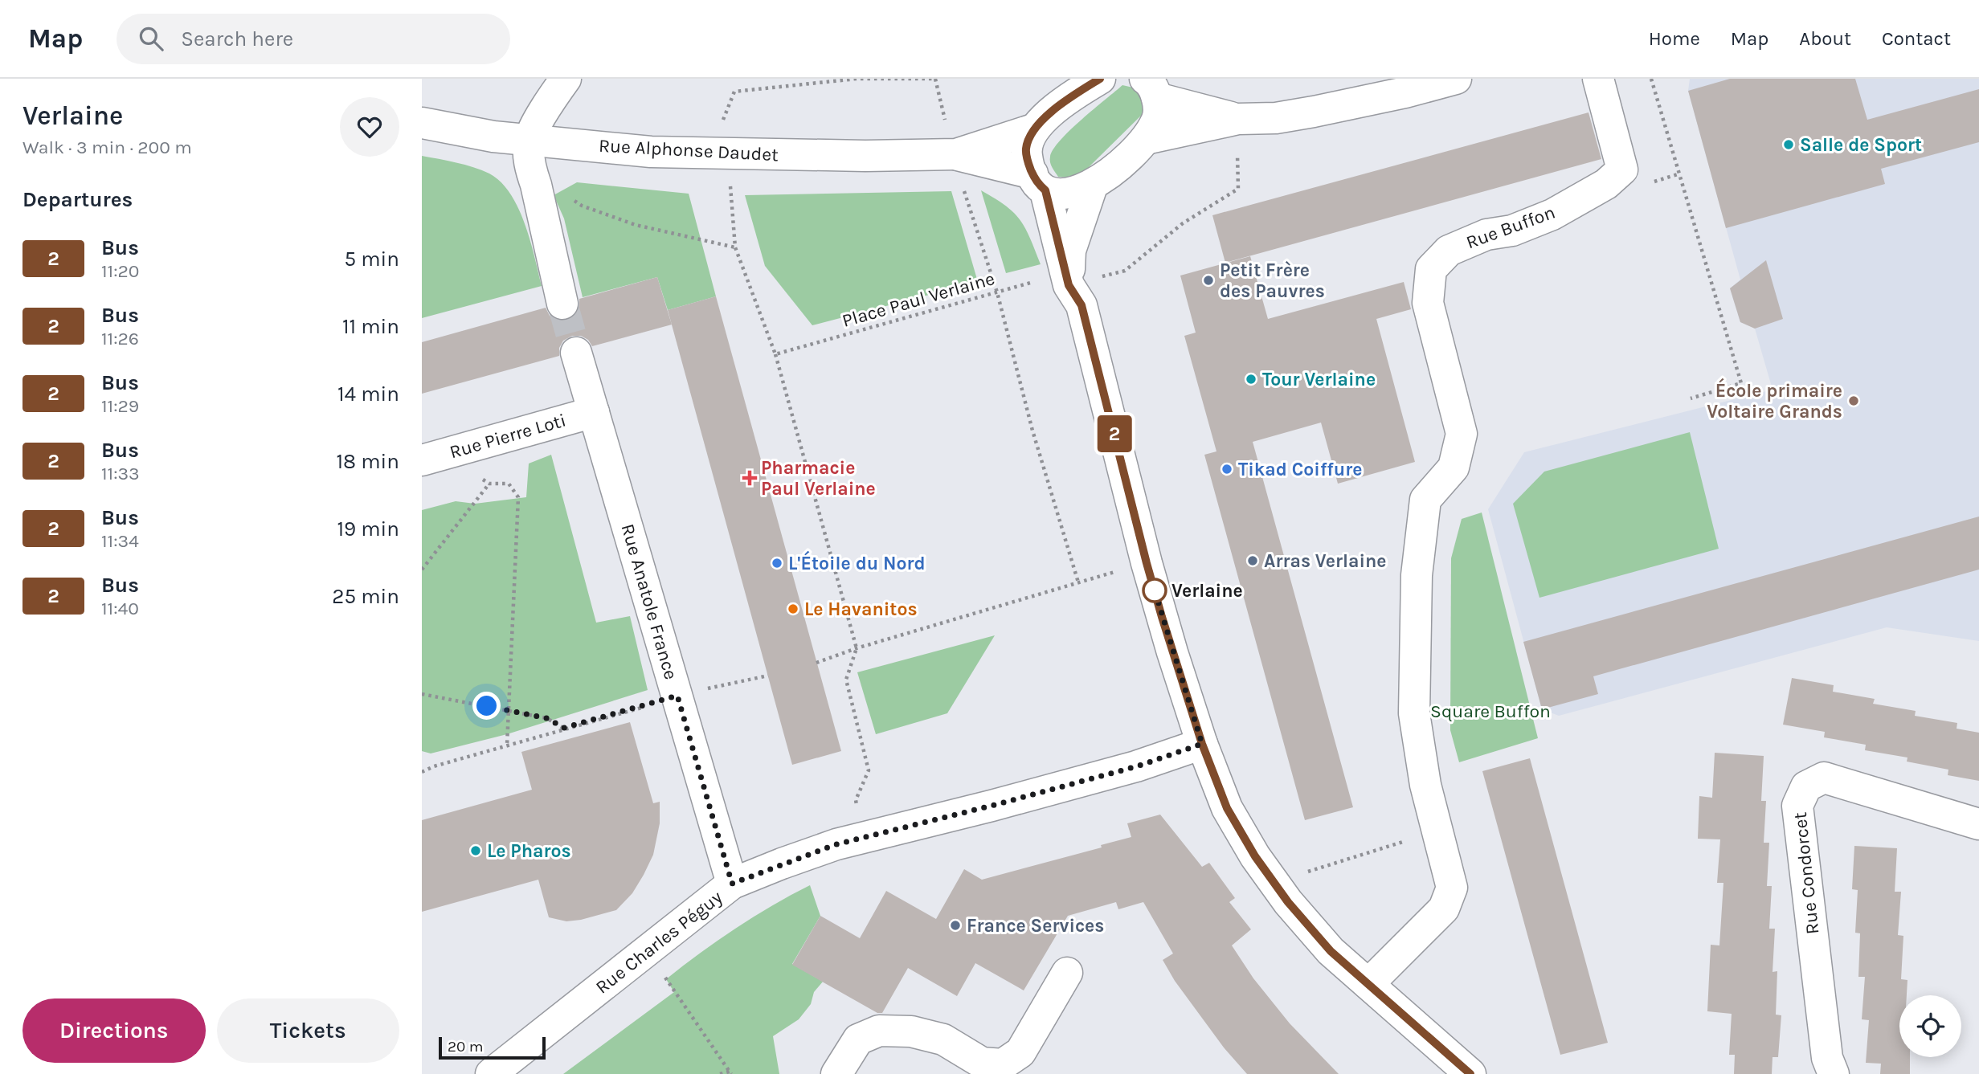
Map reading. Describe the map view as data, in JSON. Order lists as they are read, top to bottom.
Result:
{
  "streets": {
    "street": [
      "Rue Alphonse Daudet",
      "Rue Buffon",
      "Rue Pierre Loti",
      "Rue Anatole France",
      "Rue Condorcet",
      "Rue Charles Péguy"
    ],
    "path": ["Place Paul Verlaine"]
  },
  "crossings": [
    ["Rue Pierre Loti", "Rue Anatole France"],
    ["Rue Anatole France", "Rue Charles Péguy"]
  ],
  "parks": ["Square Buffon"],
  "places": {
    "other": [
      "Salle de Sport",
      "Petit Frère des Pauvres",
      "Tour Verlaine",
      "École primaire Voltaire Grands",
      "Tikad Coiffure",
      "Arras Verlaine",
      "L'Étoile du Nord",
      "Verlaine",
      "Le Havanitos",
      "Le Pharos",
      "France Services"
    ],
    "health": ["Pharmacie Paul Verlaine"]
  },
  "lines": ["bus line 2"],
  "scale_bar": "20 m",
  "page": {
    "header": "Map",
    "search": "Search here",
    "nav": [
      "Home",
      "Map",
      "About",
      "Contact"
    ],
    "heading": [
      ["Verlaine", "Walk · 3 min · 200 m"],
      "Departures"
    ],
    "on_map": "2",
    "list": [
      {
        "mark": "2",
        "name": "Bus",
        "note": "11:20",
        "value": "5 min"
      },
      {
        "mark": "2",
        "name": "Bus",
        "note": "11:26",
        "value": "11 min"
      },
      {
        "mark": "2",
        "name": "Bus",
        "note": "11:29",
        "value": "14 min"
      },
      {
        "mark": "2",
        "name": "Bus",
        "note": "11:33",
        "value": "18 min"
      },
      {
        "mark": "2",
        "name": "Bus",
        "note": "11:34",
        "value": "19 min"
      },
      {
        "mark": "2",
        "name": "Bus",
        "note": "11:40",
        "value": "25 min"
      }
    ],
    "buttons": ["Directions", "Tickets"],
    "scale": "20 m"
  }
}
